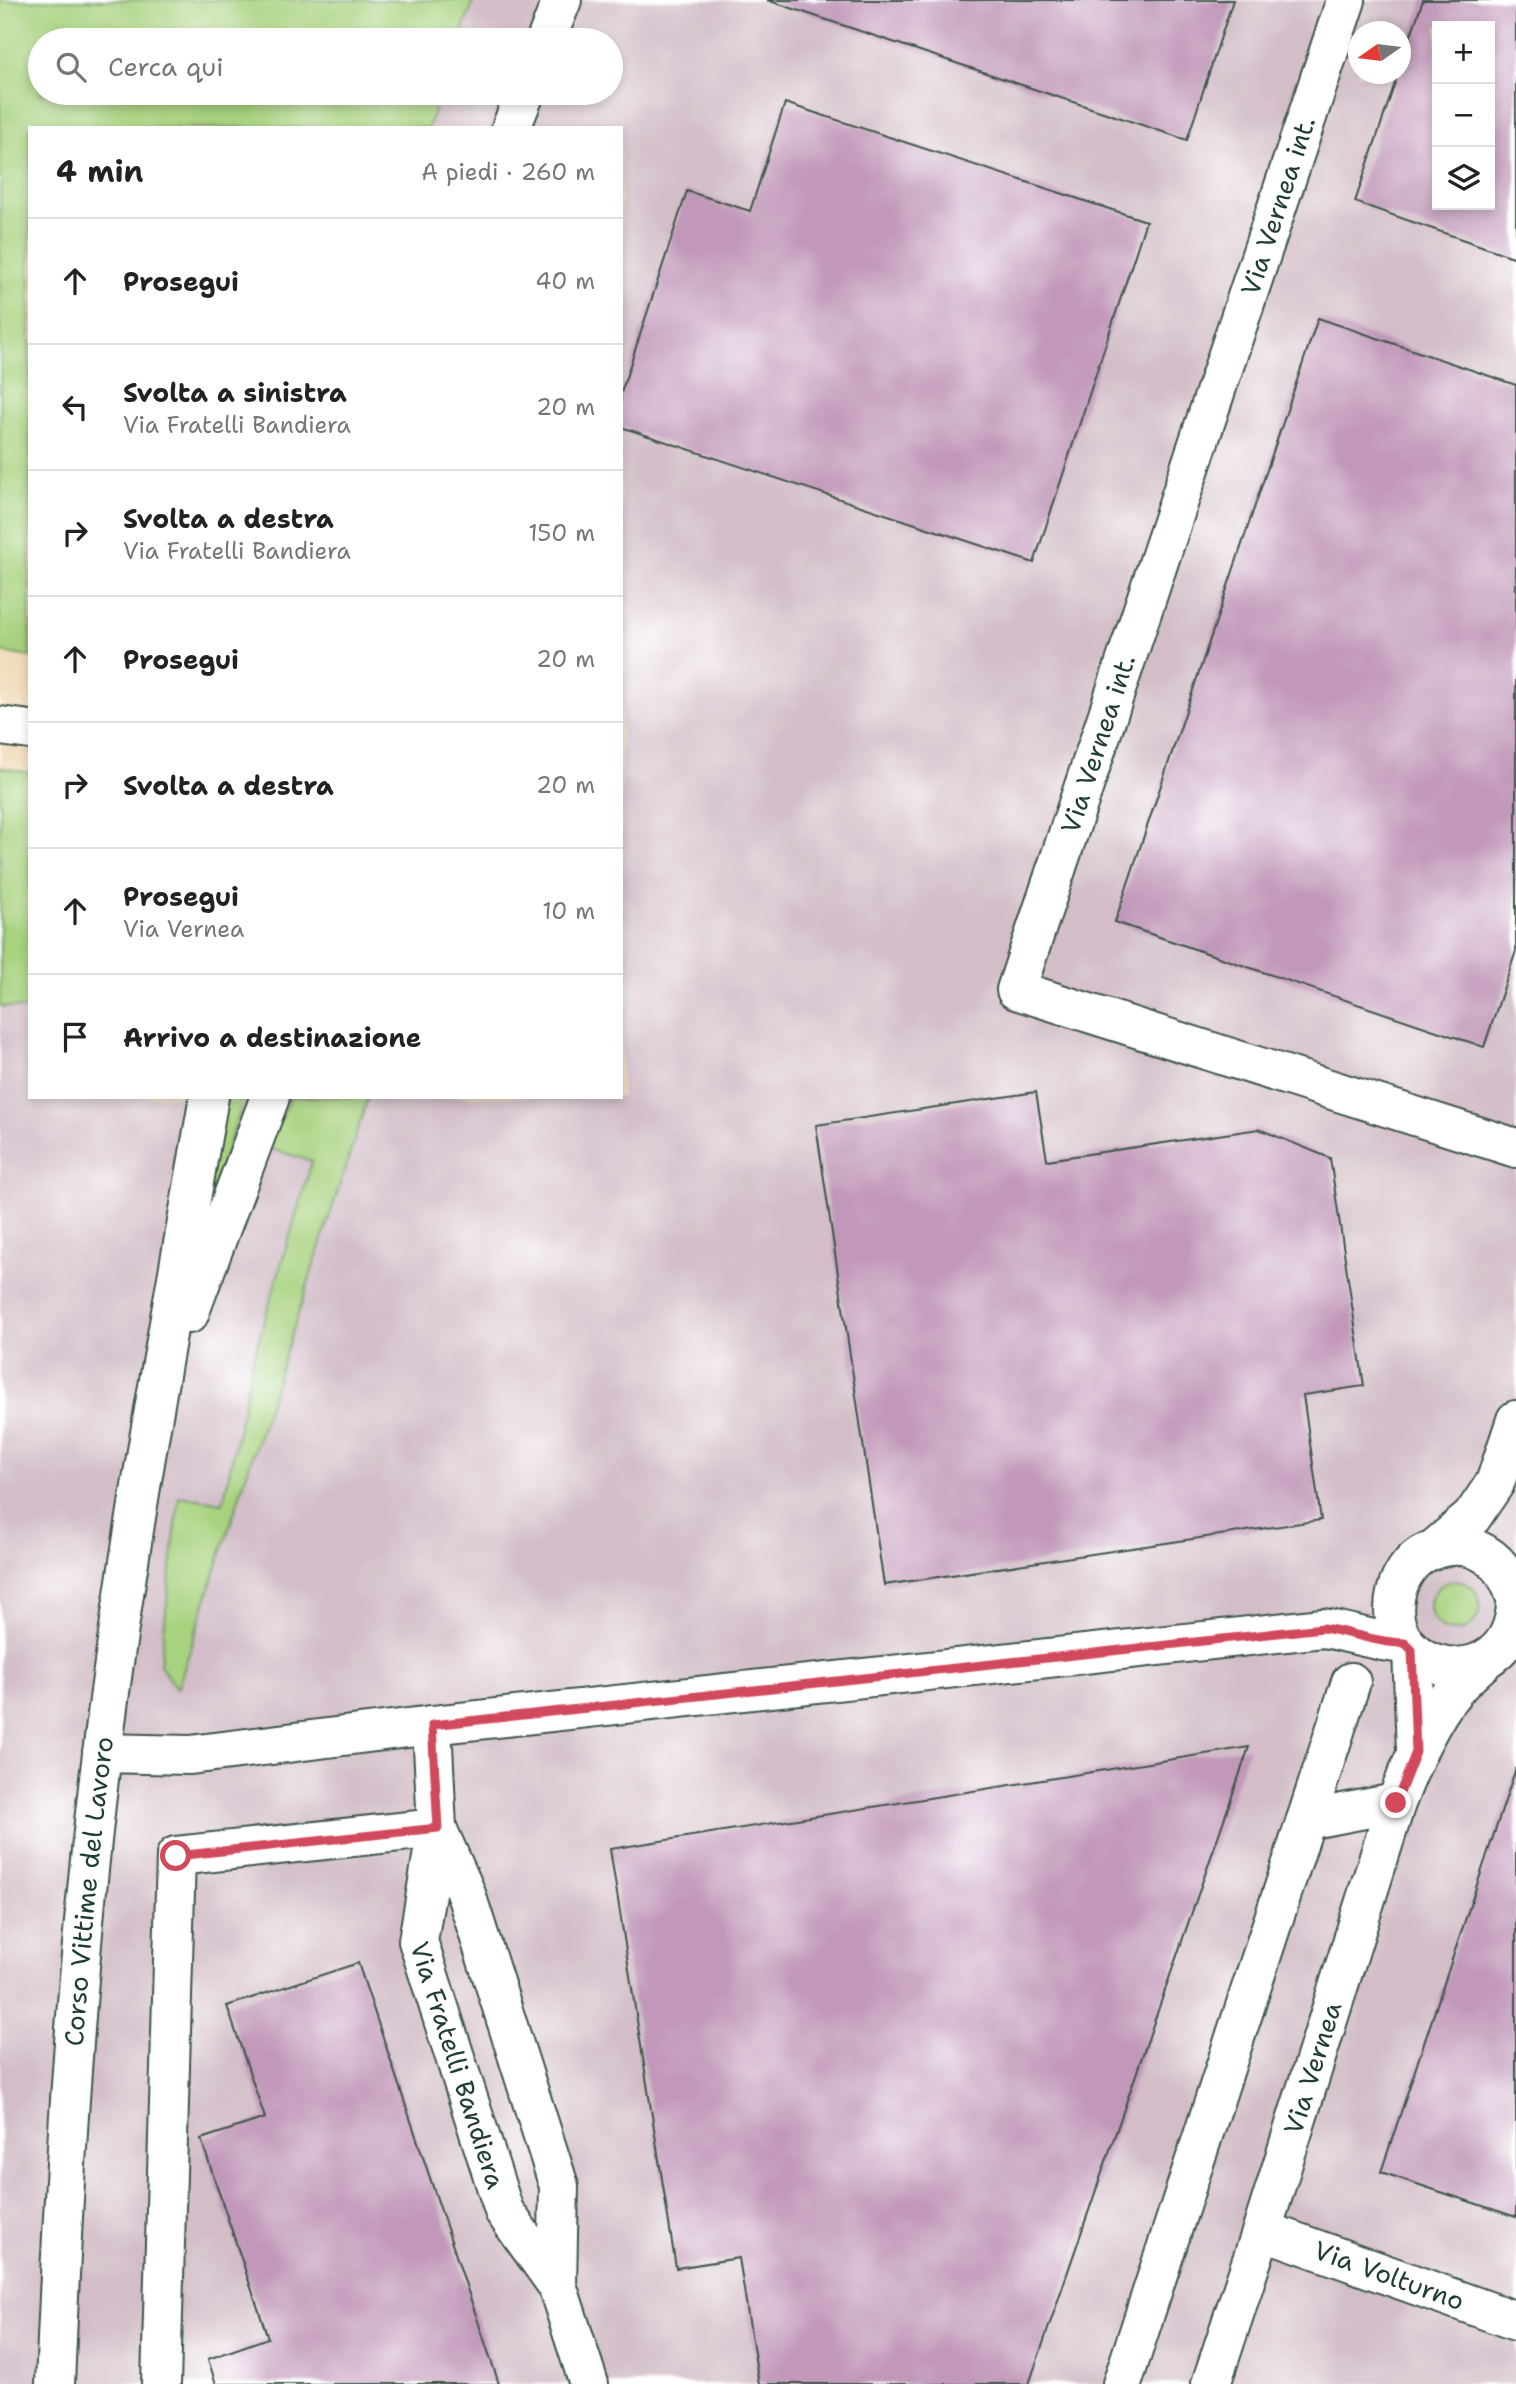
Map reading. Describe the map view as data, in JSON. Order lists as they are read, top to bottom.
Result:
{
  "streets": {
    "street": [
      "Via Vernea int.",
      "Corso Vittime del Lavoro",
      "Via Fratelli Bandiera",
      "Via Vernea",
      "Via Volturno"
    ]
  },
  "crossings": [
    ["Via Vernea", "Via Volturno"]
  ],
  "north": "left",
  "page": {
    "map_buttons": ["+", "−"],
    "search": "Cerca qui",
    "heading": ["4 min", "A piedi · 260 m"],
    "list": [
      ["Prosegui", "40 m"],
      ["Svolta a sinistra", "Via Fratelli Bandiera", "20 m"],
      ["Svolta a destra", "Via Fratelli Bandiera", "150 m"],
      ["Prosegui", "20 m"],
      ["Svolta a destra", "20 m"],
      ["Prosegui", "Via Vernea", "10 m"],
      "Arrivo a destinazione"
    ]
  }
}
